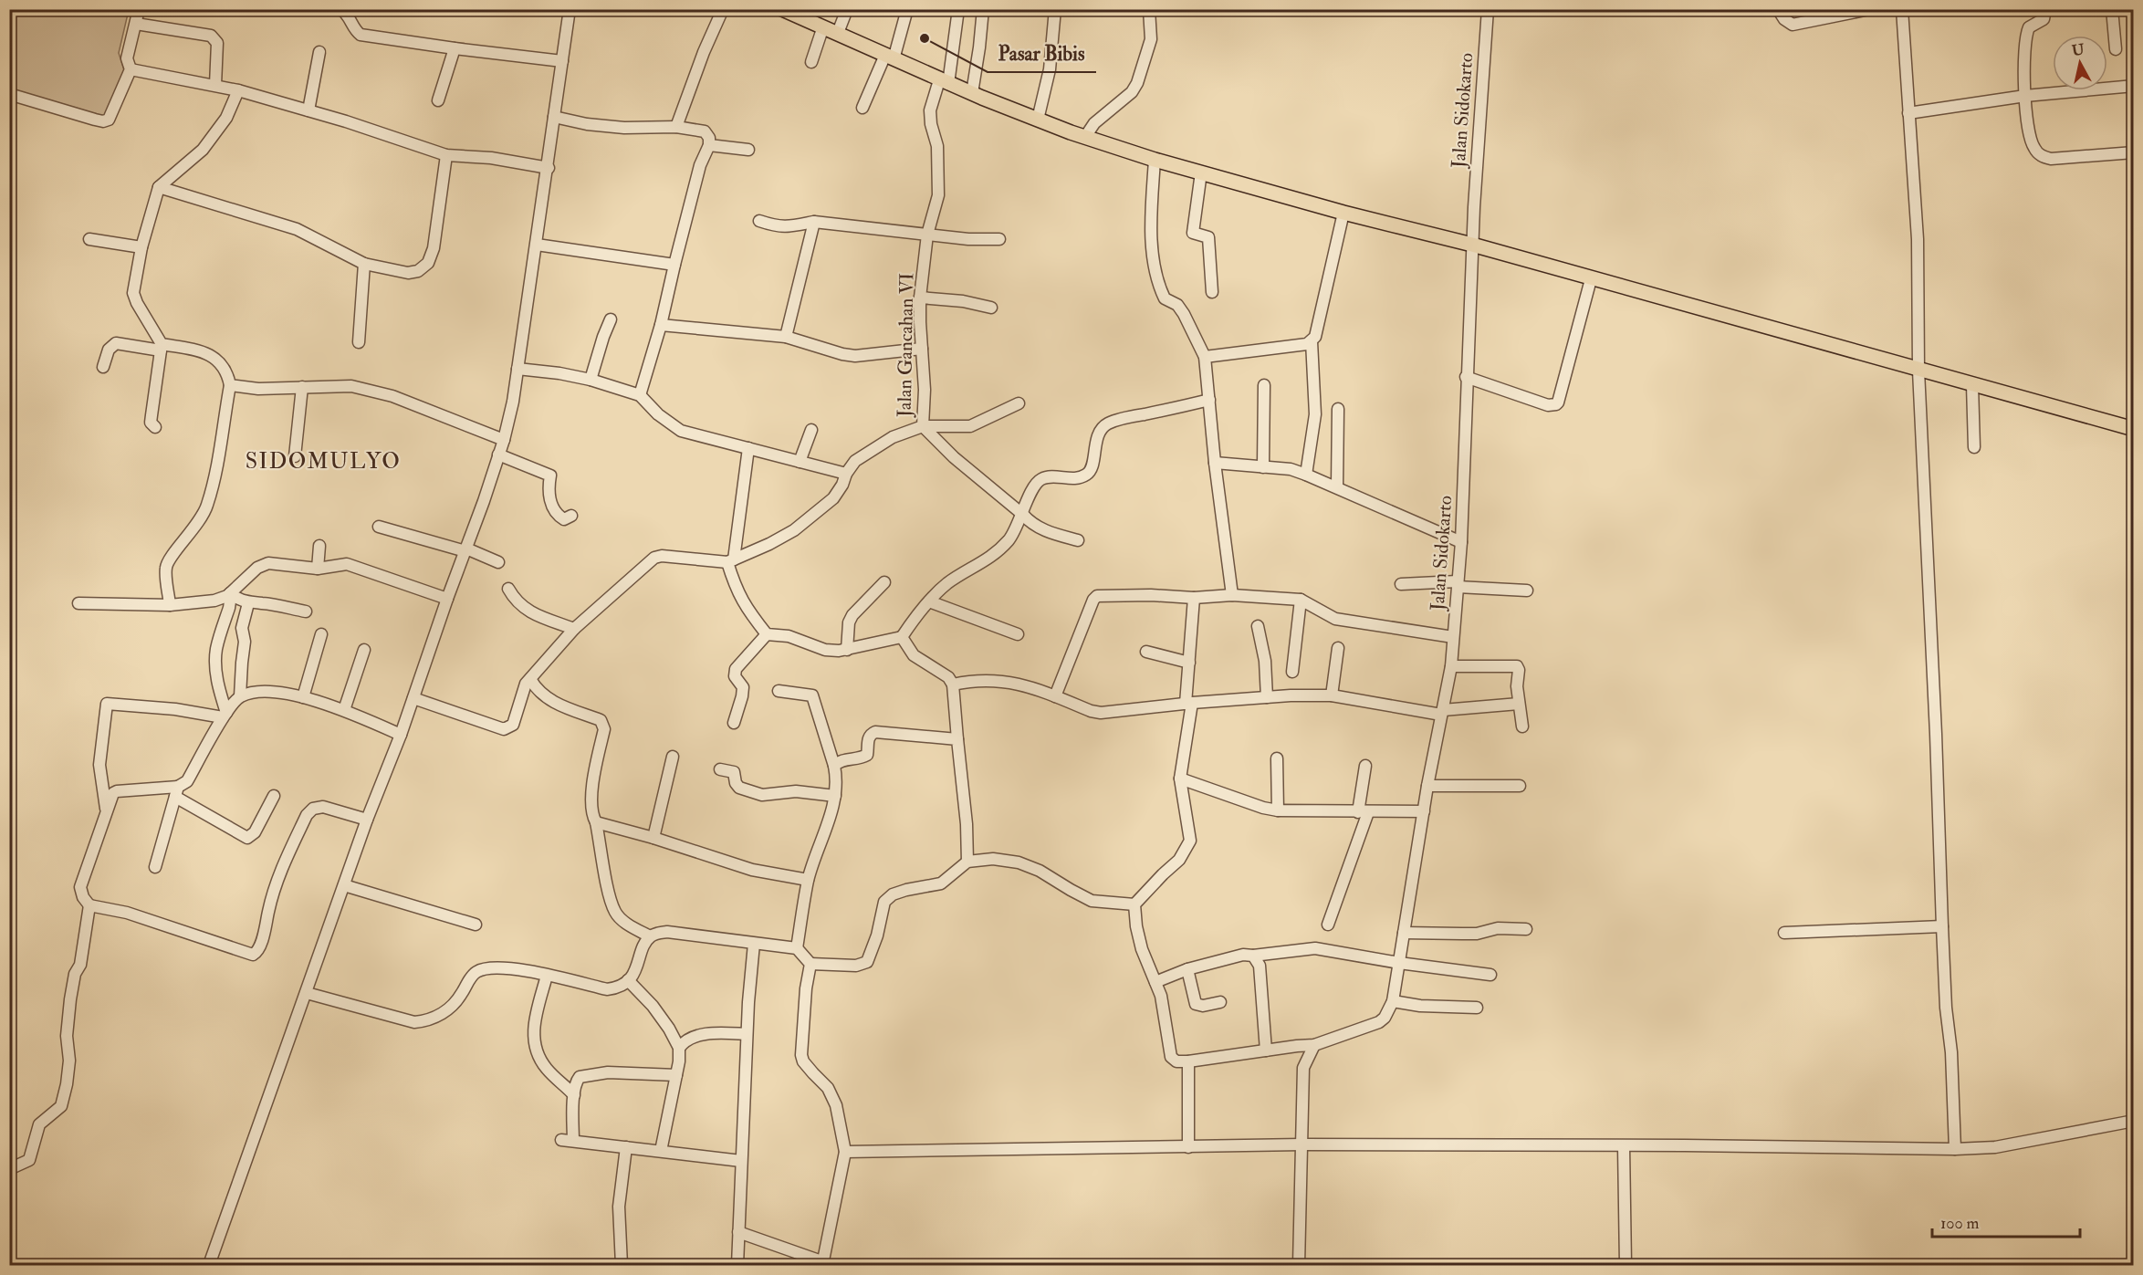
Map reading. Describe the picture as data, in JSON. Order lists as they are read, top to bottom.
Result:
{
  "streets": {
    "street": ["Jalan Sidokarto", "Jalan Gancahan VI"]
  },
  "districts": ["SIDOMULYO"],
  "places": ["Pasar Bibis"],
  "scale_bar": "100 m",
  "north": "top"
}
